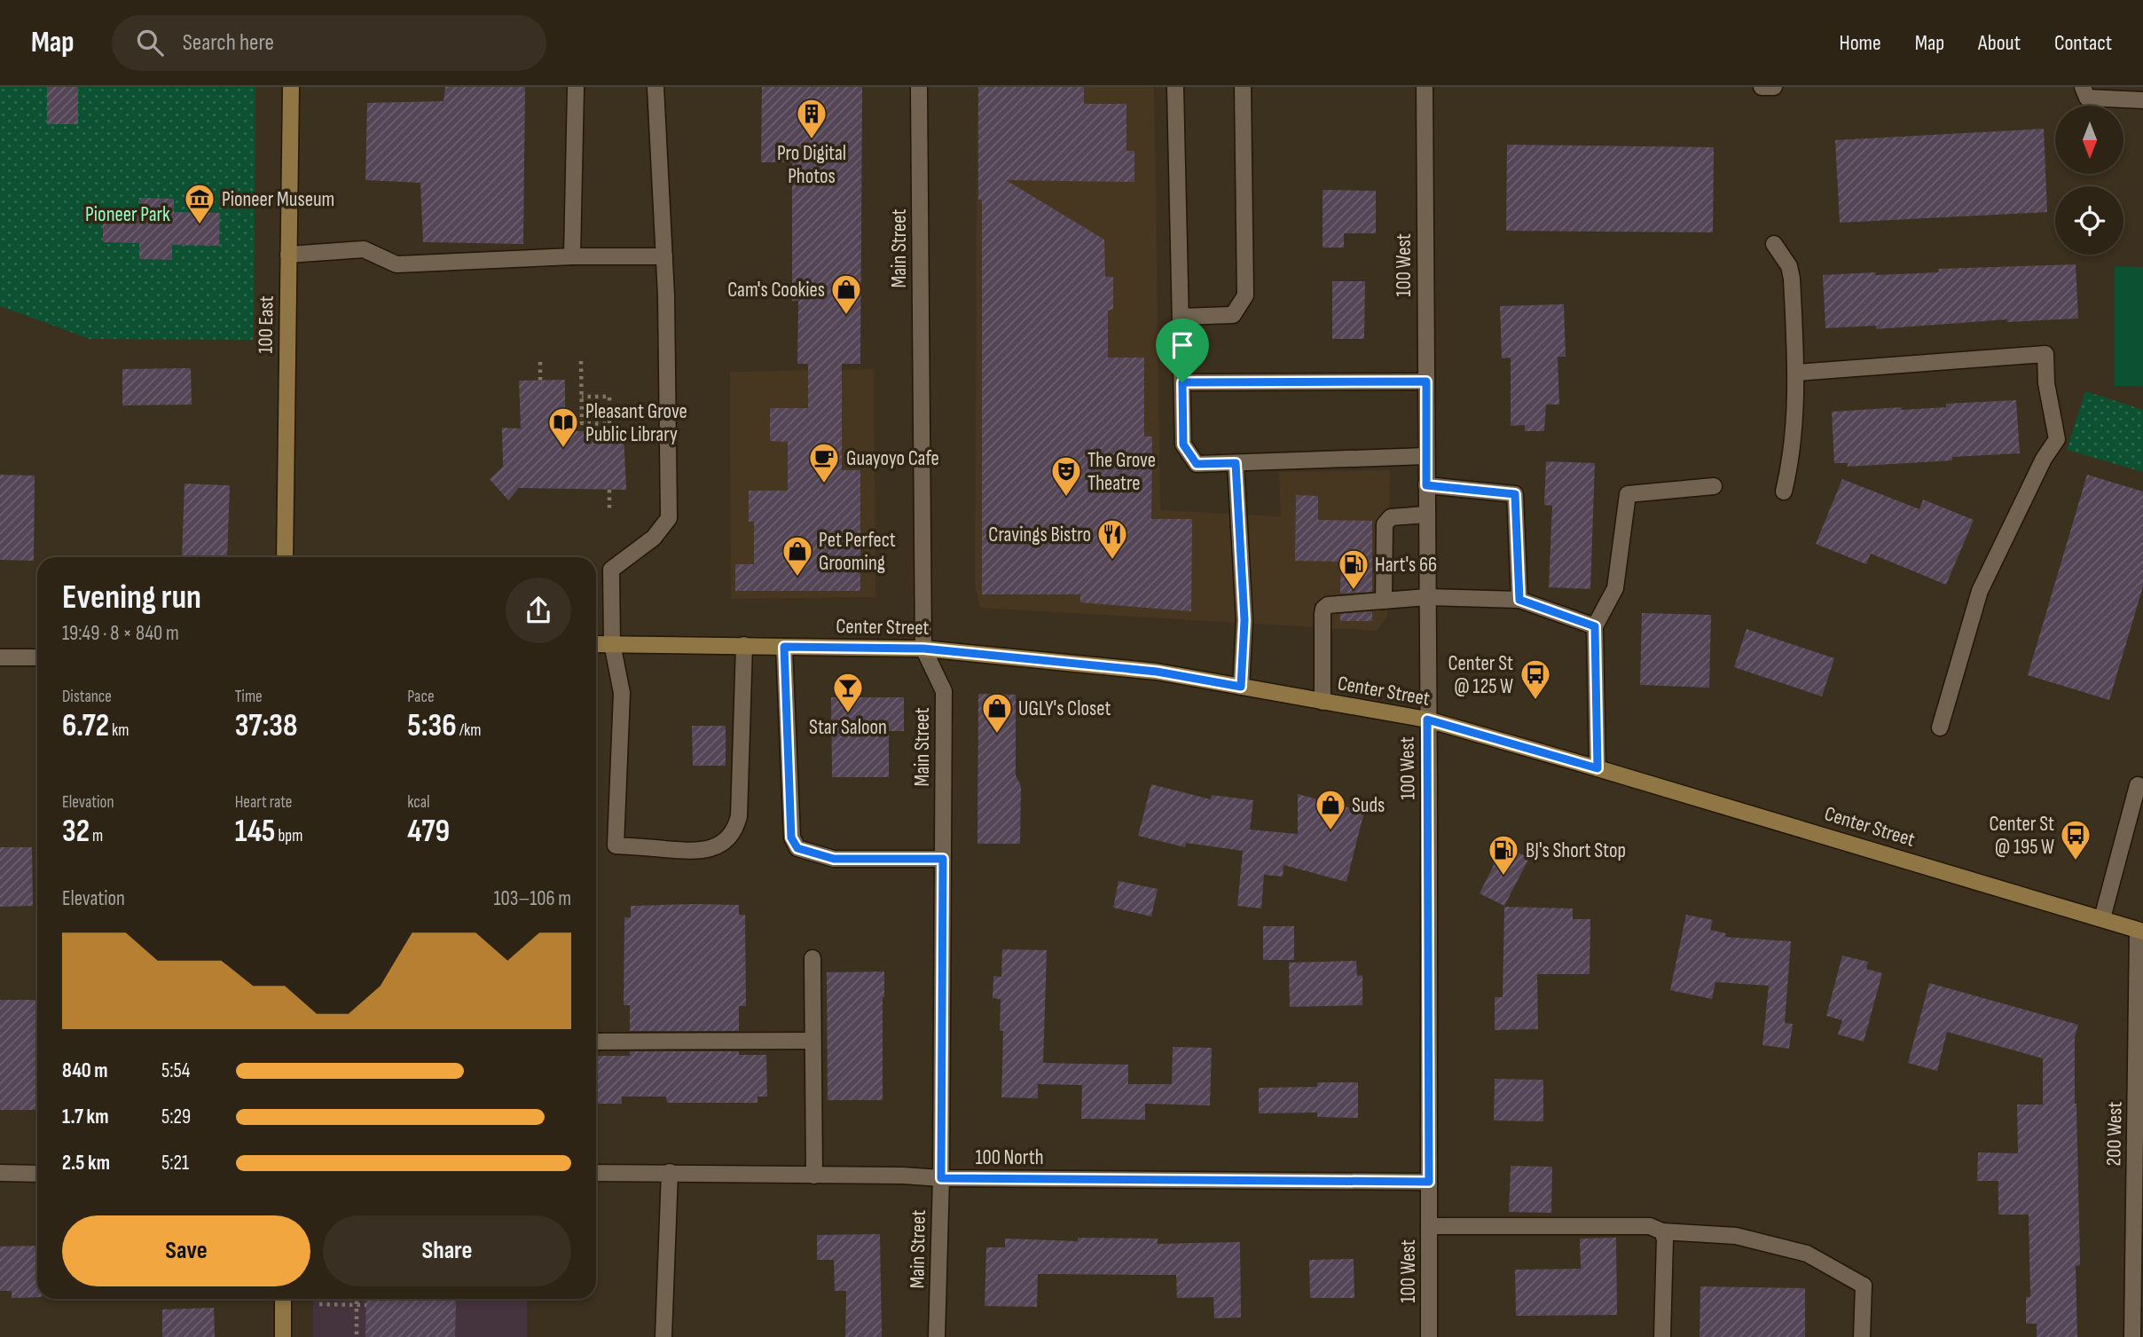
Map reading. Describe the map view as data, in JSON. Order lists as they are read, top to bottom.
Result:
{
  "streets": {
    "main road": ["100 East", "Center Street"],
    "street": [
      "Main Street",
      "100 West",
      "200 West",
      "100 North"
    ]
  },
  "crossings": [
    ["Main Street", "Center Street"],
    ["Main Street", "100 North"],
    ["100 West", "Center Street"],
    ["100 West", "100 North"],
    ["Center Street", "200 West"]
  ],
  "parks": ["Pioneer Park"],
  "places": {
    "building": ["Pro Digital Photos"],
    "museum": ["Pioneer Museum"],
    "shop": [
      "Cam's Cookies",
      "Pet Perfect Grooming",
      "UGLY's Closet",
      "Suds"
    ],
    "library": ["Pleasant Grove Public Library"],
    "cafe": ["Guayoyo Cafe"],
    "theatre": ["The Grove Theatre"],
    "restaurant": ["Cravings Bistro"],
    "fuel station": ["Hart's 66", "BJ's Short Stop"],
    "bus stop": ["Center St @ 125 W", "Center St @ 195 W"],
    "bar": ["Star Saloon"]
  },
  "north": "bottom",
  "page": {
    "header": "Map",
    "search": "Search here",
    "nav": [
      "Home",
      "Map",
      "About",
      "Contact"
    ],
    "heading": ["Evening run", "19:49 · 8 × 840 m"],
    "stats": [
      ["Distance", "6.72 km"],
      ["Time", "37:38"],
      ["Pace", "5:36 /km"],
      ["Elevation", "32 m"],
      ["Heart rate", "145 bpm"],
      ["kcal", "479"]
    ],
    "chart": ["Elevation", "103–106 m"],
    "list": [
      {
        "name": "840 m",
        "note": "5:54"
      },
      {
        "name": "1.7 km",
        "note": "5:29"
      },
      {
        "name": "2.5 km",
        "note": "5:21"
      }
    ],
    "buttons": ["Save", "Share"]
  }
}
